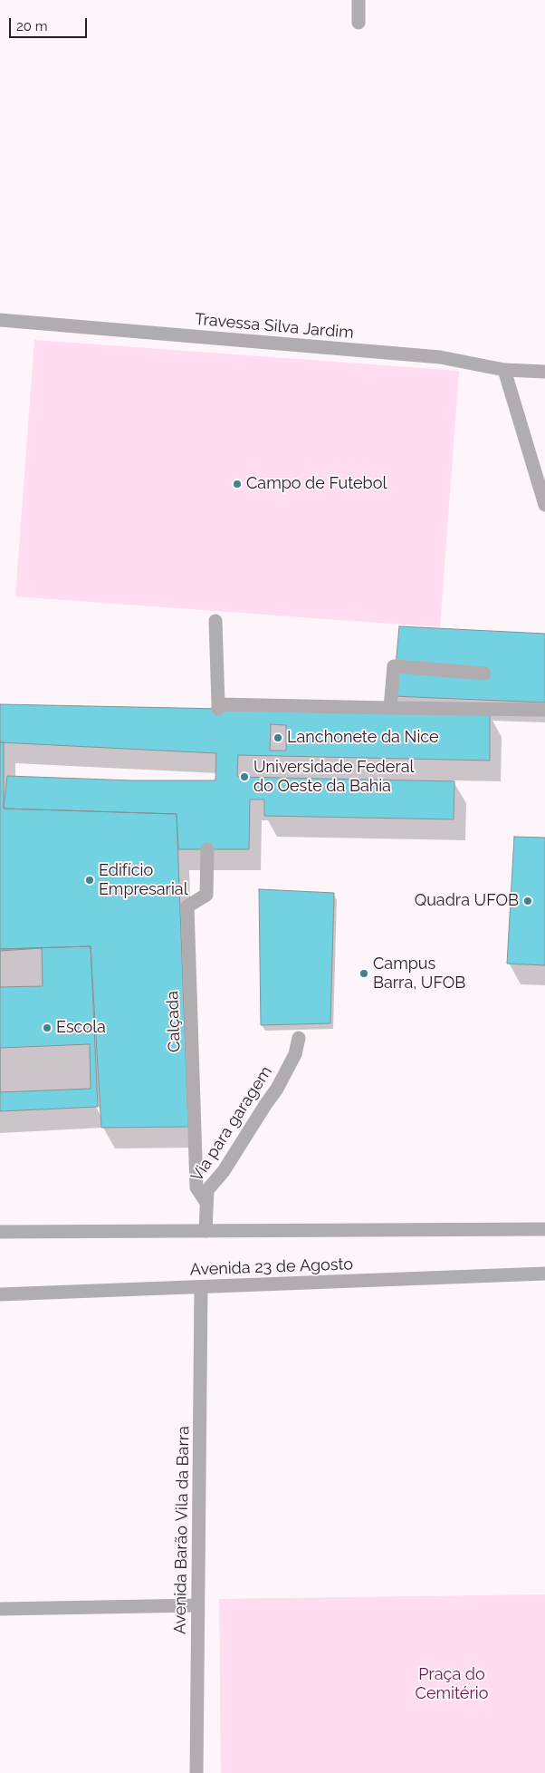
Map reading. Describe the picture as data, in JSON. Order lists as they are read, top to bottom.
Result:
{
  "streets": {
    "street": [
      "Travessa Silva Jardim",
      "Calçada",
      "Via para garagem",
      "Avenida 23 de Agosto",
      "Avenida Barão Vila da Barra"
    ]
  },
  "crossings": [
    ["Calçada", "Via para garagem"],
    ["Via para garagem", "Avenida 23 de Agosto"],
    ["Avenida 23 de Agosto", "Avenida Barão Vila da Barra"]
  ],
  "parks": ["Praça do Cemitério"],
  "places": [
    "Campo de Futebol",
    "Lanchonete da Nice",
    "Universidade Federal do Oeste da Bahia",
    "Edifício Empresarial",
    "Quadra UFOB",
    "Campus Barra, UFOB",
    "Escola"
  ],
  "scale_bar": "20 m"
}
